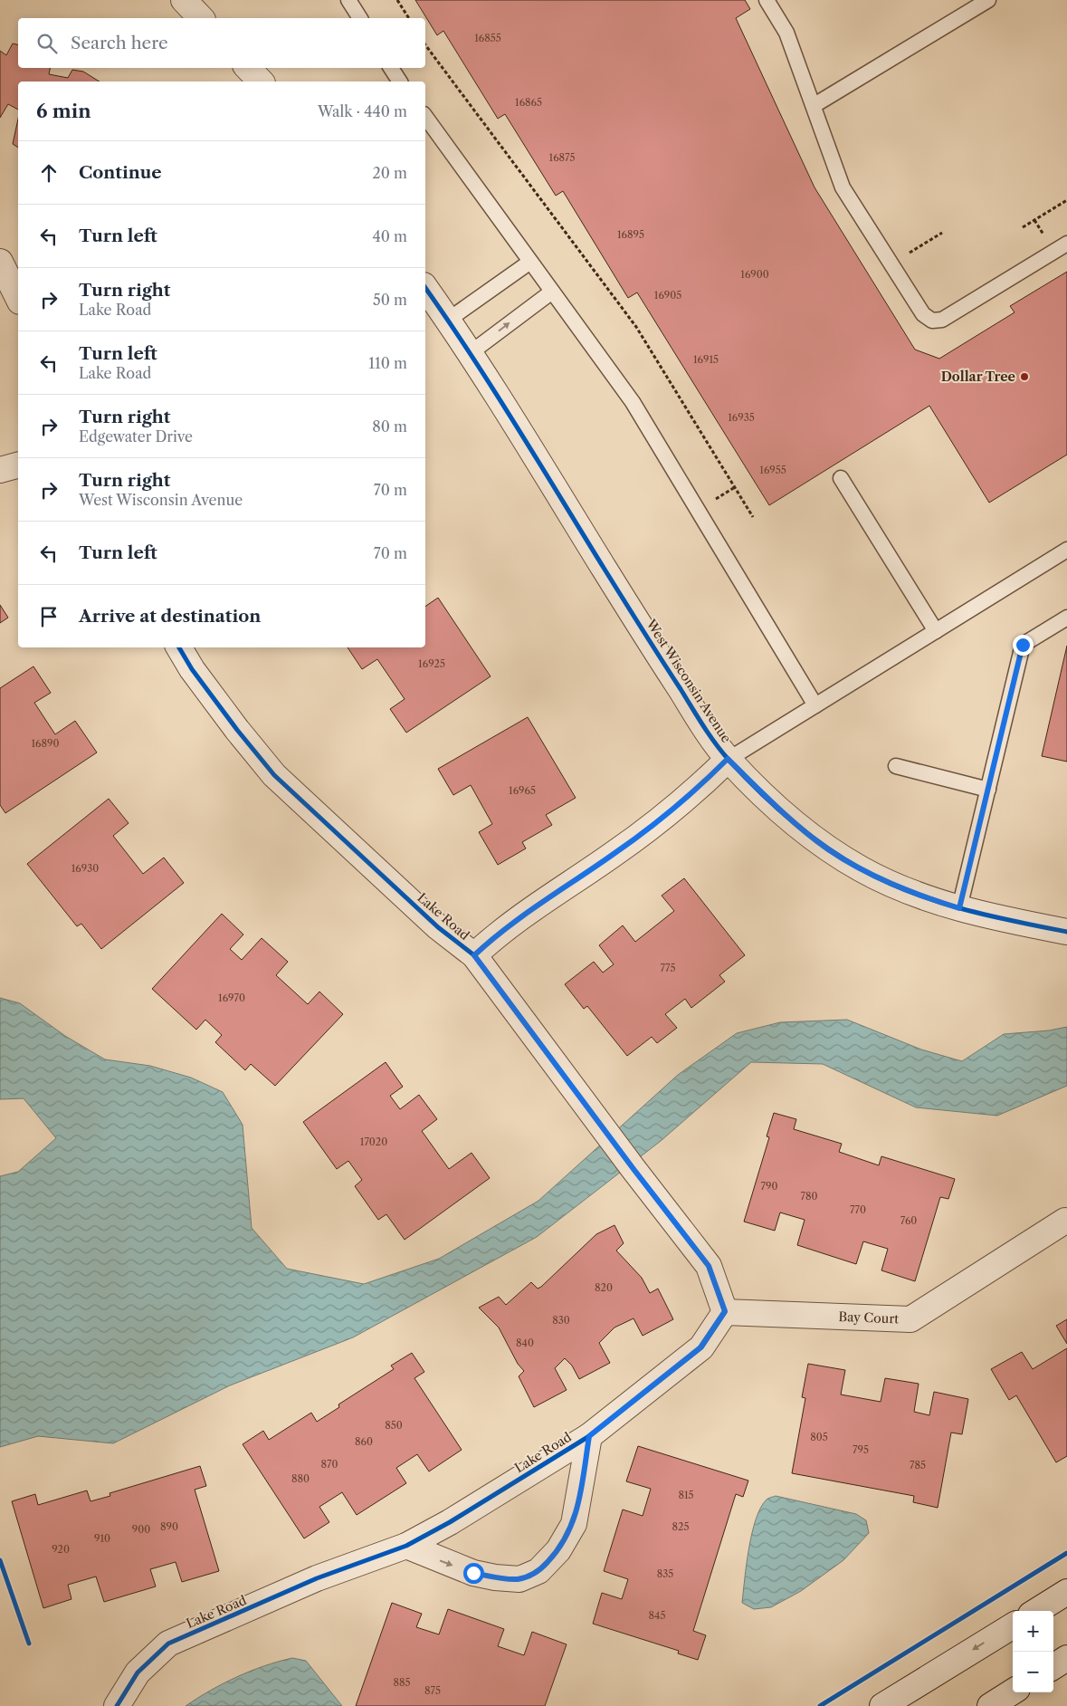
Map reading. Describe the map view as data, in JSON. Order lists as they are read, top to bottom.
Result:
{
  "streets": {
    "street": ["West Wisconsin Avenue", "Lake Road", "Bay Court"]
  },
  "crossings": [
    ["Lake Road", "Bay Court"]
  ],
  "places": ["Dollar Tree"],
  "house_numbers": [
    "16855",
    "16865",
    "16875",
    "16895",
    "16900",
    "16905",
    "16915",
    "16935",
    "16955",
    "16925",
    "16890",
    "16965",
    "16930",
    "775",
    "16970",
    "17020",
    "790",
    "780",
    "770",
    "760",
    "820",
    "830",
    "840",
    "850",
    "805",
    "860",
    "795",
    "870",
    "785",
    "880",
    "815",
    "890",
    "825",
    "900",
    "910",
    "920",
    "835",
    "845",
    "885",
    "875"
  ],
  "page": {
    "search": "Search here",
    "heading": ["6 min", "Walk · 440 m"],
    "list": [
      ["Continue", "20 m"],
      ["Turn left", "40 m"],
      ["Turn right", "Lake Road", "50 m"],
      ["Turn left", "Lake Road", "110 m"],
      ["Turn right", "Edgewater Drive", "80 m"],
      ["Turn right", "West Wisconsin Avenue", "70 m"],
      ["Turn left", "70 m"],
      "Arrive at destination"
    ],
    "map_buttons": ["+", "−"]
  }
}
